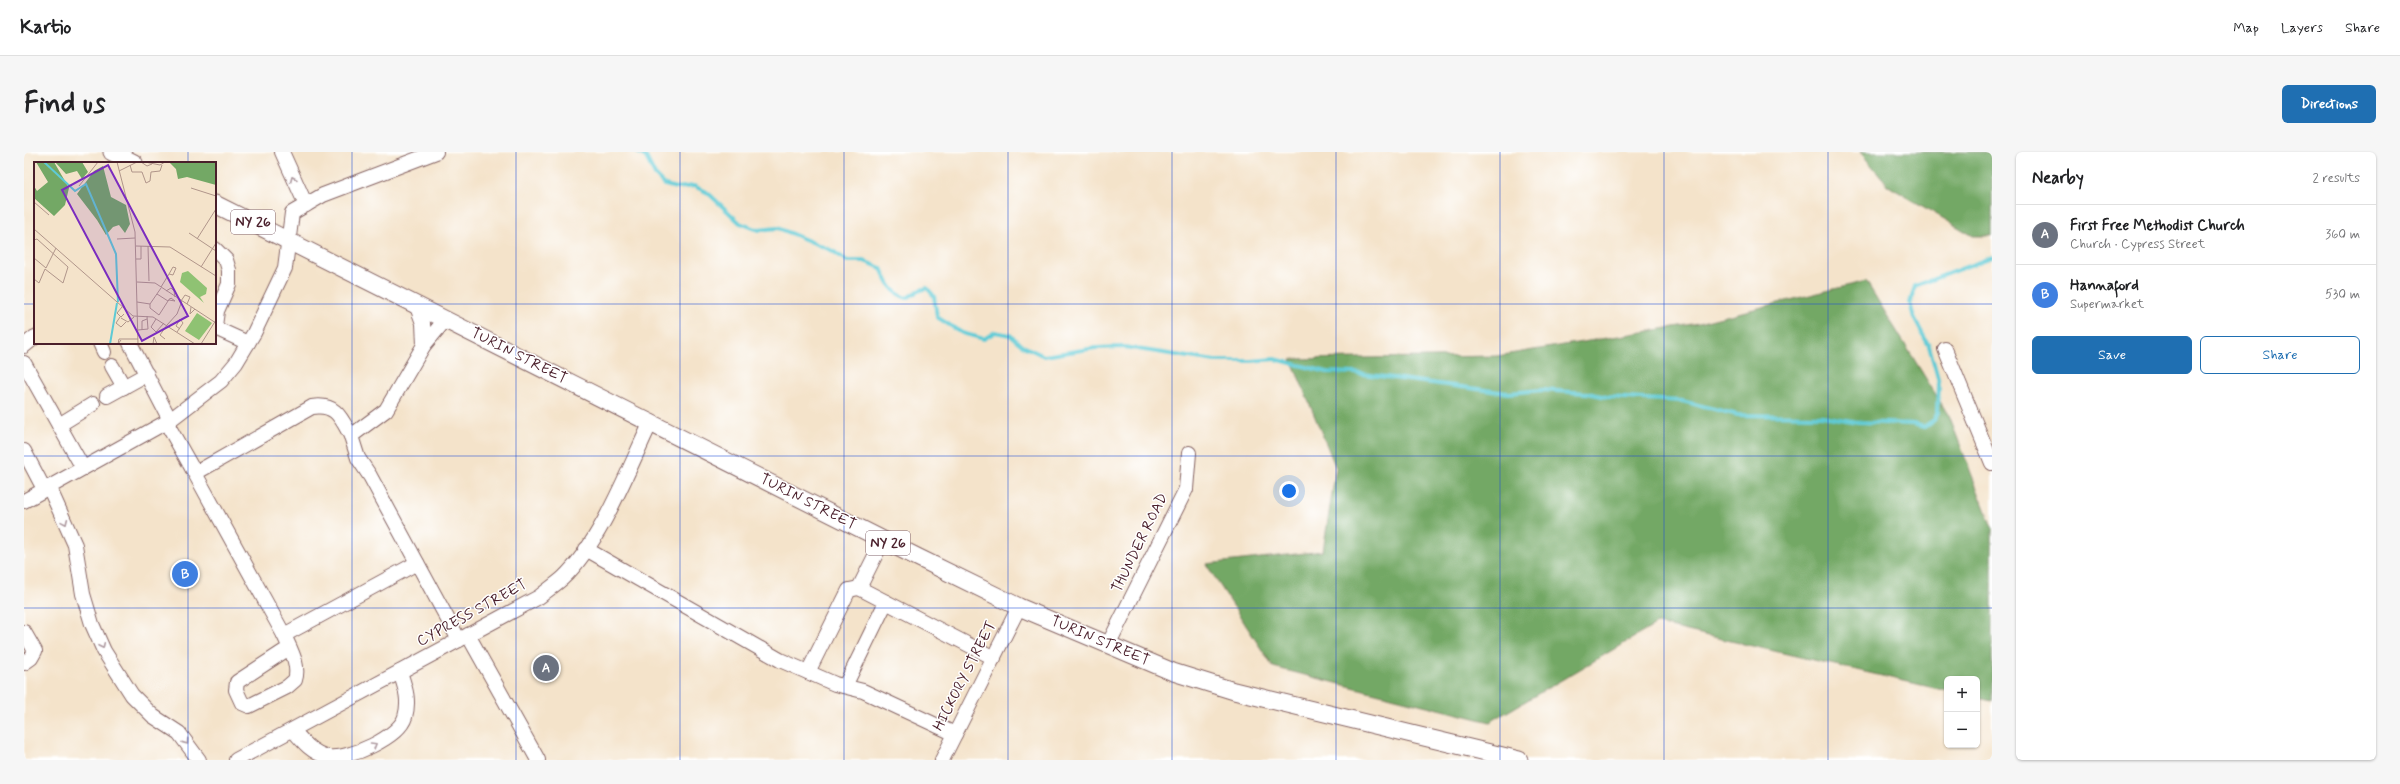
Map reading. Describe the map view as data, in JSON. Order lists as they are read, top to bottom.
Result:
{
  "streets": {
    "main road": ["NY 26", "TURIN STREET"],
    "street": ["THUNDER ROAD", "CYPRESS STREET", "HICKORY STREET"]
  },
  "crossings": [
    ["TURIN STREET", "THUNDER ROAD"],
    ["TURIN STREET", "CYPRESS STREET"],
    ["TURIN STREET", "HICKORY STREET"]
  ],
  "page": {
    "header": "Kartio",
    "nav": ["Map", "Layers", "Share"],
    "buttons": [
      "Directions",
      ["Save", "Share"]
    ],
    "title": "Find us",
    "heading": ["Nearby", "2 results"],
    "list": [
      {
        "mark": "A",
        "name": "First Free Methodist Church",
        "note": "Church · Cypress Street",
        "value": "360 m"
      },
      {
        "mark": "B",
        "name": "Hannaford",
        "note": "Supermarket",
        "value": "530 m"
      }
    ],
    "pins": ["B", "A"],
    "map_buttons": ["+", "−"]
  }
}
